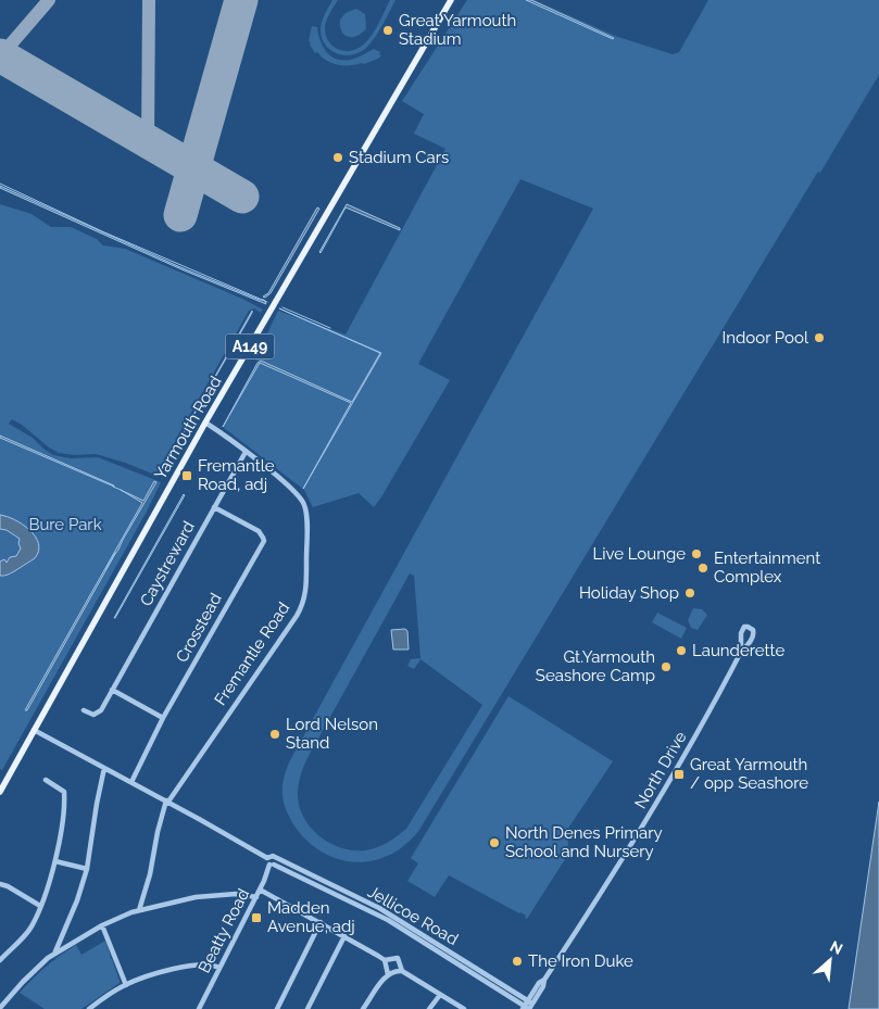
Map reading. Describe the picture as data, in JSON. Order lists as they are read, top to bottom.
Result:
{
  "streets": {
    "main road": ["A149", "Yarmouth Road"],
    "street": [
      "Caystreward",
      "Crosstead",
      "Fremantle Road",
      "North Drive",
      "Jellicoe Road",
      "Beatty Road"
    ]
  },
  "crossings": [
    ["A149", "Yarmouth Road"],
    ["A149", "Jellicoe Road"],
    ["Yarmouth Road", "Fremantle Road"],
    ["Yarmouth Road", "Jellicoe Road"],
    ["Caystreward", "Crosstead"],
    ["Caystreward", "Fremantle Road"],
    ["Crosstead", "Jellicoe Road"],
    ["Fremantle Road", "Jellicoe Road"],
    ["North Drive", "Jellicoe Road"],
    ["Jellicoe Road", "Beatty Road"]
  ],
  "parks": ["Bure Park"],
  "places": {
    "other": [
      "Great Yarmouth Stadium",
      "Stadium Cars",
      "Indoor Pool",
      "Live Lounge",
      "Entertainment Complex",
      "Holiday Shop",
      "Launderette",
      "Gt.Yarmouth Seashore Camp",
      "Lord Nelson Stand",
      "North Denes Primary School and Nursery",
      "The Iron Duke"
    ],
    "transit": ["Fremantle Road, adj", "Great Yarmouth / opp Seashore", "Madden Avenue, adj"]
  },
  "north": "top right"
}
